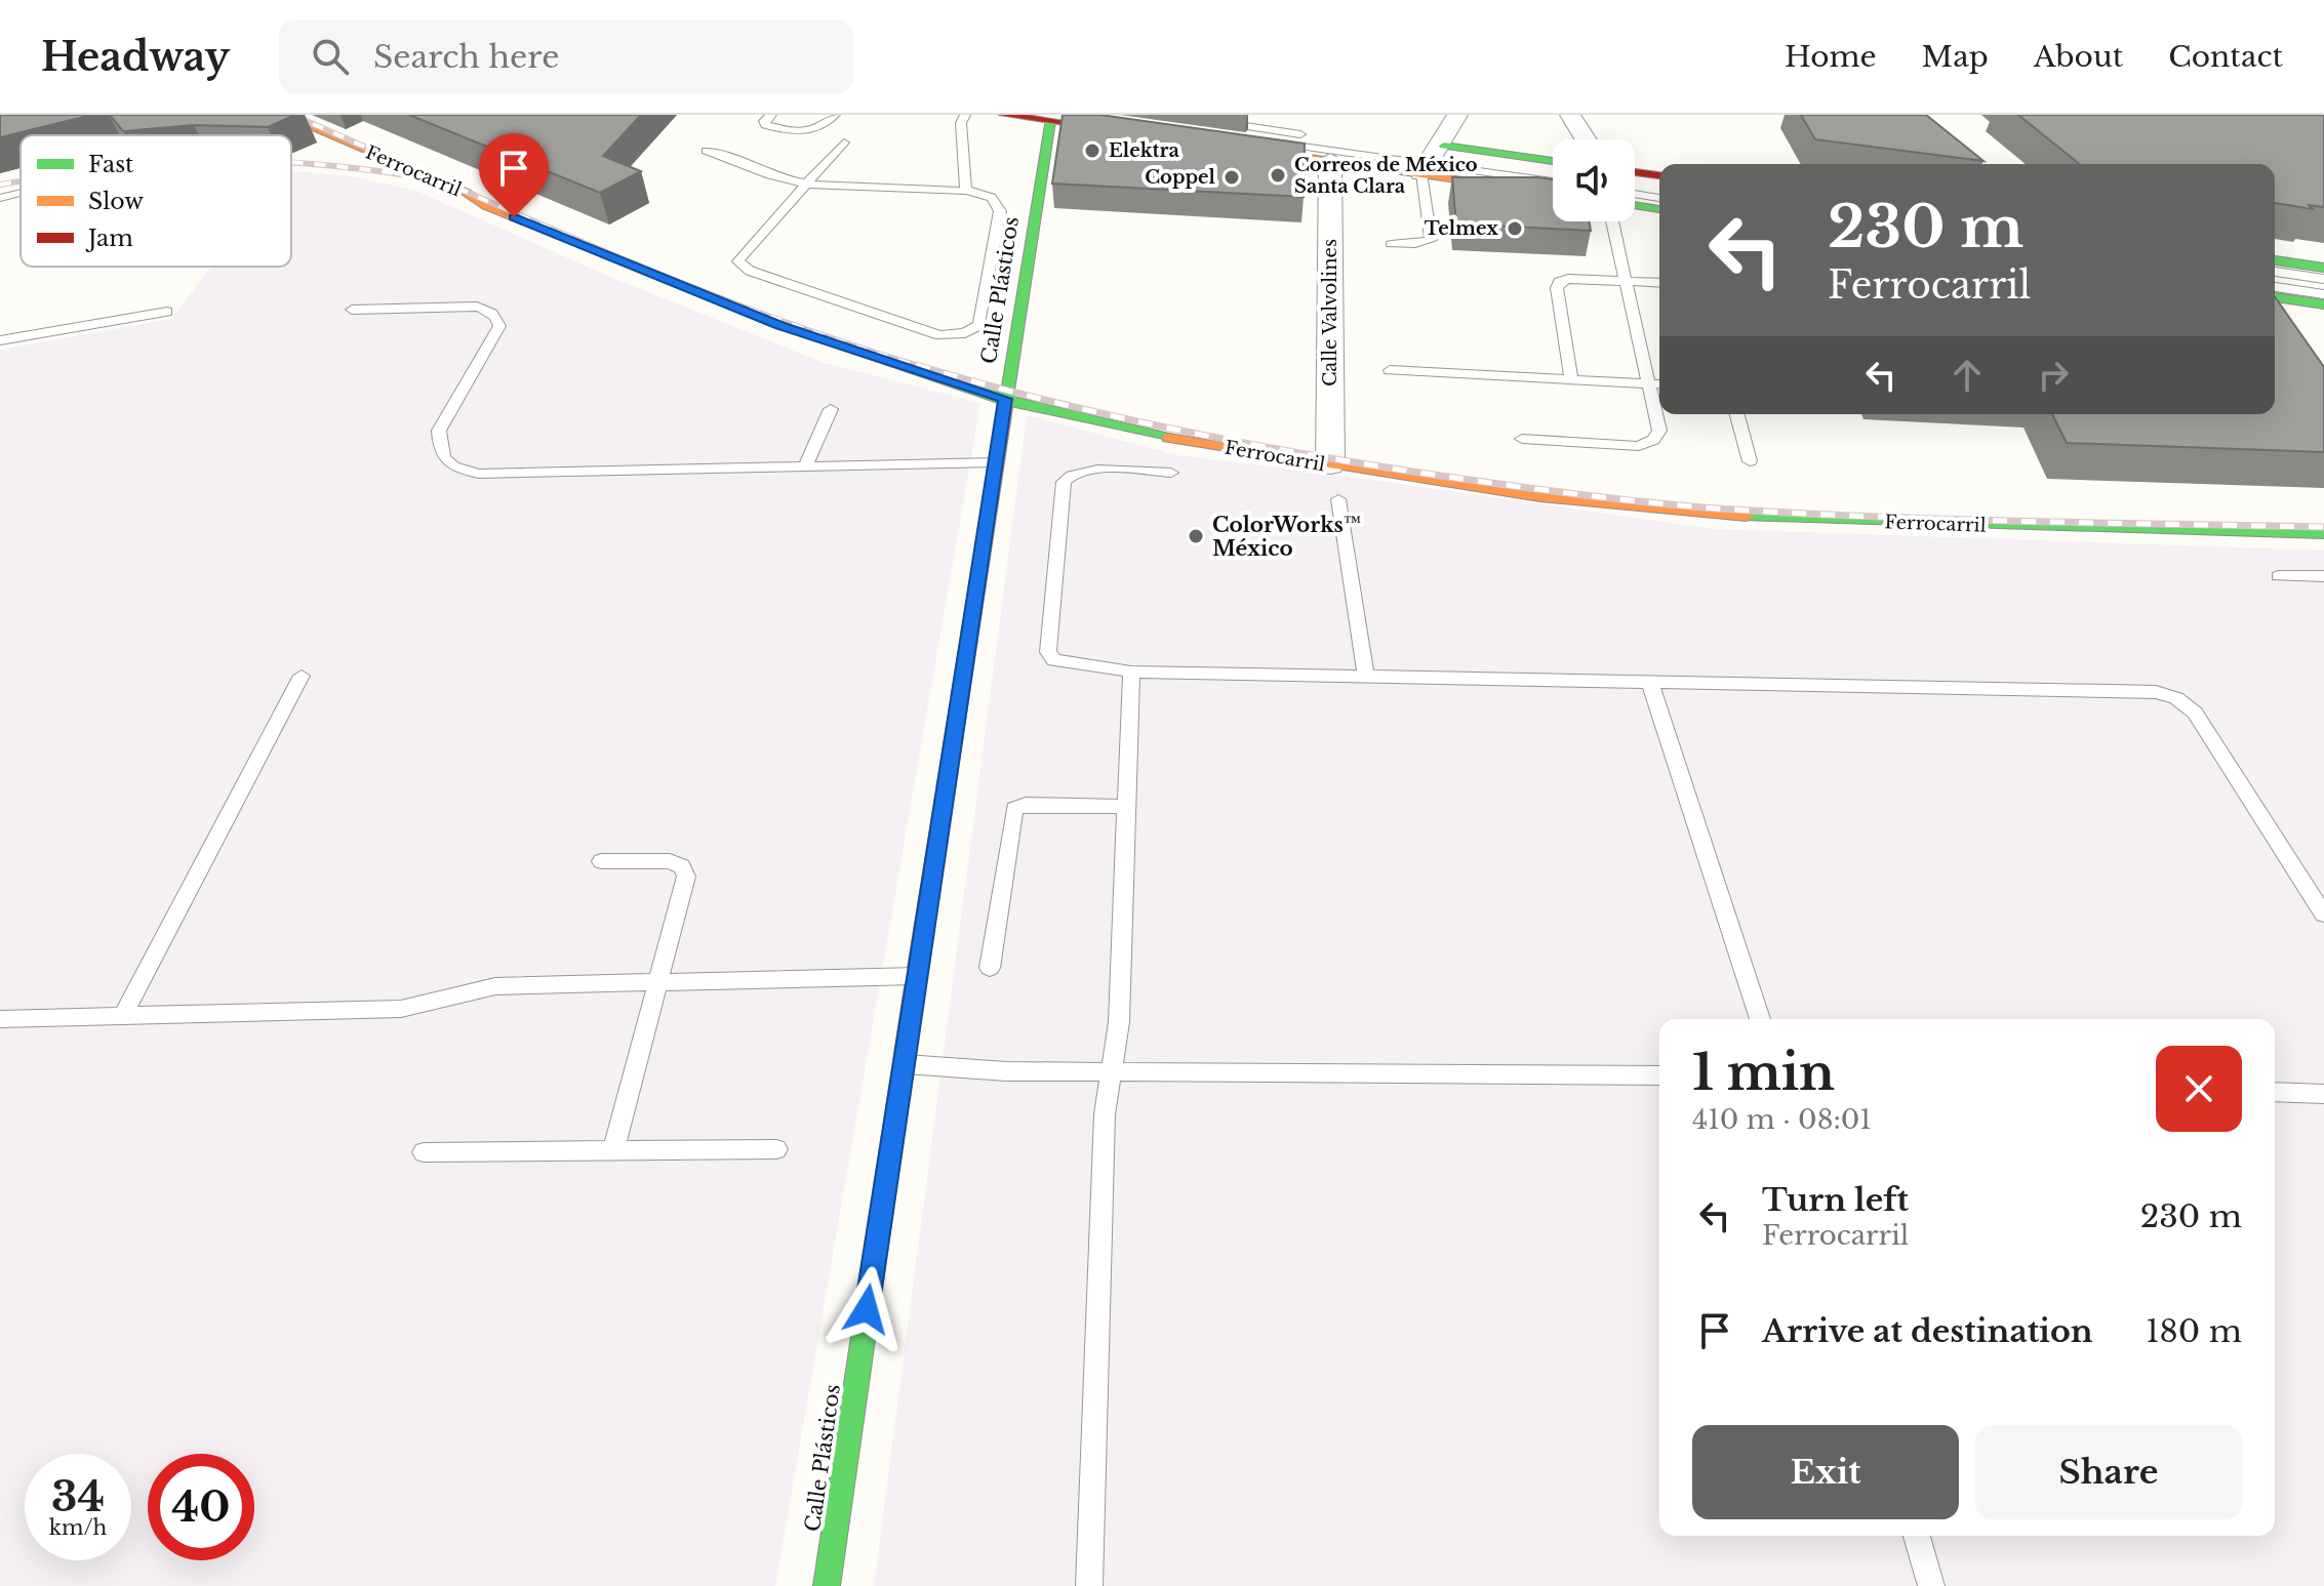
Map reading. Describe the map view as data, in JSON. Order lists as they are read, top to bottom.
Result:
{
  "streets": {
    "street": ["Ferrocarril", "Calle Plásticos", "Calle Valvolines"]
  },
  "crossings": [
    ["Ferrocarril", "Calle Plásticos"],
    ["Ferrocarril", "Calle Valvolines"]
  ],
  "places": [
    "Elektra",
    "Correos de México Santa Clara",
    "Coppel",
    "Telmex",
    "ColorWorks™ México"
  ],
  "legend": ["Fast", "Slow", "Jam"],
  "page": {
    "header": "Headway",
    "search": "Search here",
    "nav": [
      "Home",
      "Map",
      "About",
      "Contact"
    ],
    "turn": ["230 m", "Ferrocarril"],
    "heading": ["1 min", "410 m · 08:01"],
    "list": [
      {
        "name": "Turn left",
        "note": "Ferrocarril",
        "value": "230 m"
      },
      {
        "name": "Arrive at destination",
        "value": "180 m"
      }
    ],
    "buttons": ["Exit", "Share"],
    "speed": "34 km/h",
    "limit": "40"
  }
}
